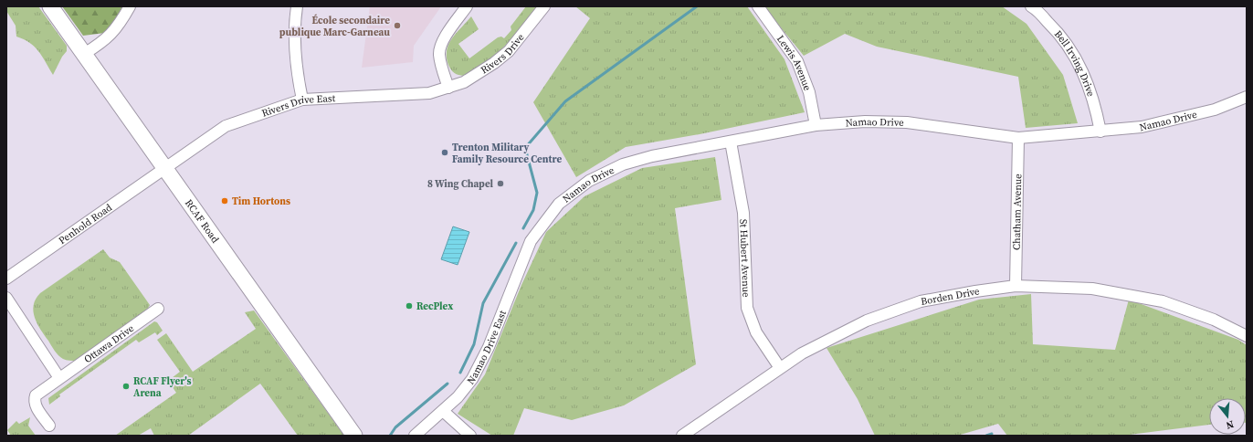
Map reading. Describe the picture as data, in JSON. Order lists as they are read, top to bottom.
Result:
{
  "streets": {
    "main road": ["RCAF Road"],
    "street": [
      "Rivers Drive",
      "Lewis Avenue",
      "Bell Irving Drive",
      "Rivers Drive East",
      "Namao Drive",
      "Chatham Avenue",
      "Penhold Road",
      "St Hubert Avenue",
      "Borden Drive",
      "Ottawa Drive",
      "Namao Drive East"
    ]
  },
  "crossings": [
    ["Rivers Drive", "Rivers Drive East"],
    ["Lewis Avenue", "Namao Drive"],
    ["Bell Irving Drive", "Namao Drive"],
    ["Rivers Drive East", "RCAF Road"],
    ["Rivers Drive East", "Penhold Road"],
    ["Namao Drive", "Chatham Avenue"],
    ["Namao Drive", "St Hubert Avenue"],
    ["Namao Drive", "Namao Drive East"],
    ["Chatham Avenue", "Borden Drive"],
    ["RCAF Road", "Penhold Road"],
    ["St Hubert Avenue", "Borden Drive"]
  ],
  "places": [
    "École secondaire publique Marc-Garneau",
    "Trenton Military Family Resource Centre",
    "8 Wing Chapel",
    "Tim Hortons",
    "RecPlex",
    "RCAF Flyer's Arena"
  ],
  "north": "bottom"
}
